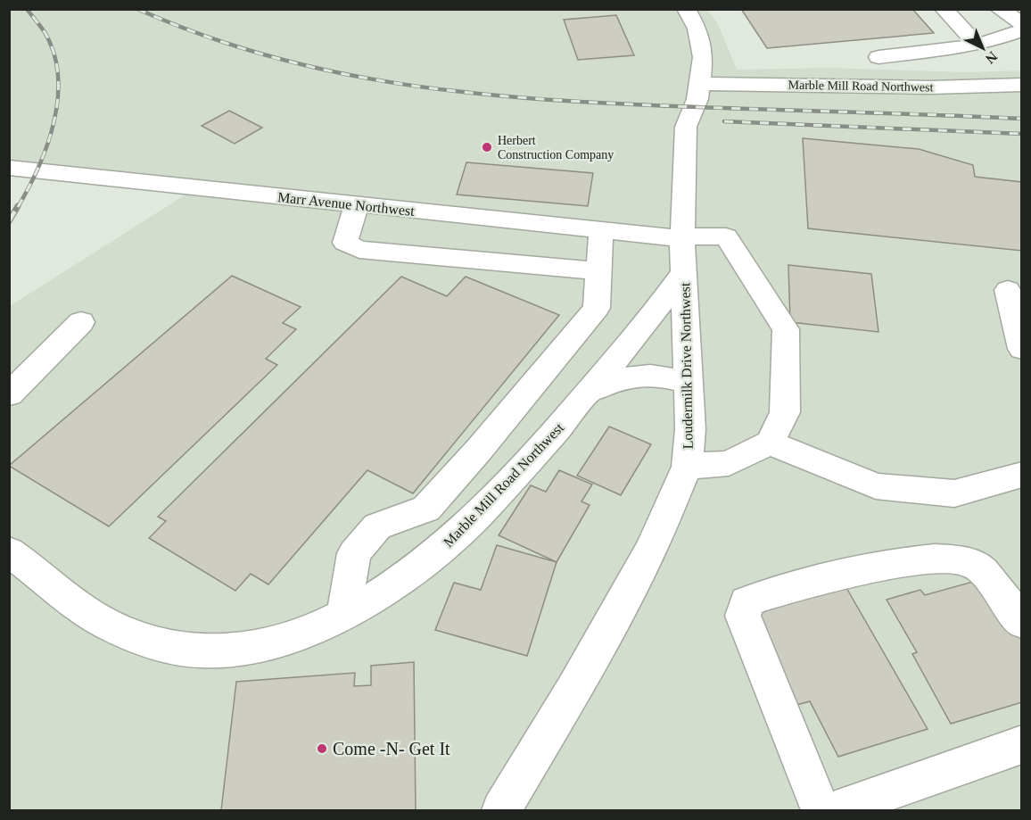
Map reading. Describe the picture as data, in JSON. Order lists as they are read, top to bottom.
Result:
{
  "streets": {
    "street": ["Marble Mill Road Northwest", "Marr Avenue Northwest", "Loudermilk Drive Northwest"]
  },
  "crossings": [
    ["Marble Mill Road Northwest", "Loudermilk Drive Northwest"],
    ["Marr Avenue Northwest", "Loudermilk Drive Northwest"]
  ],
  "places": ["Herbert Construction Company", "Come -N- Get It"],
  "north": "bottom right"
}
